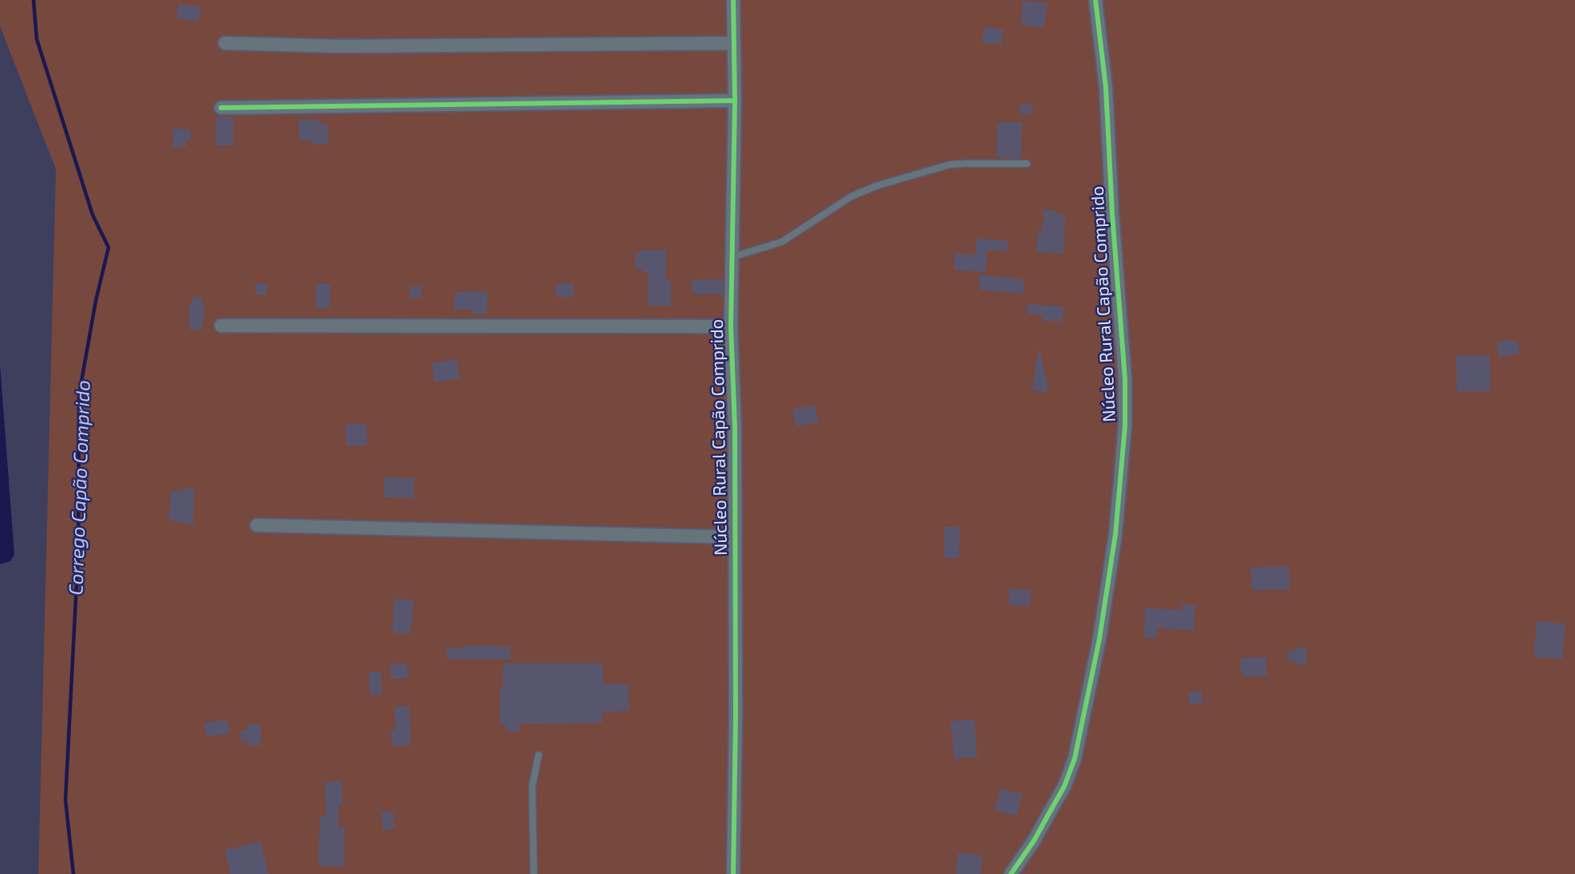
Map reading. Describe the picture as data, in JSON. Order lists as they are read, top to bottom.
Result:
{
  "streets": {
    "street": ["Núcleo Rural Capão Comprido"]
  },
  "water": ["Corrego Capão Comprido"]
}
